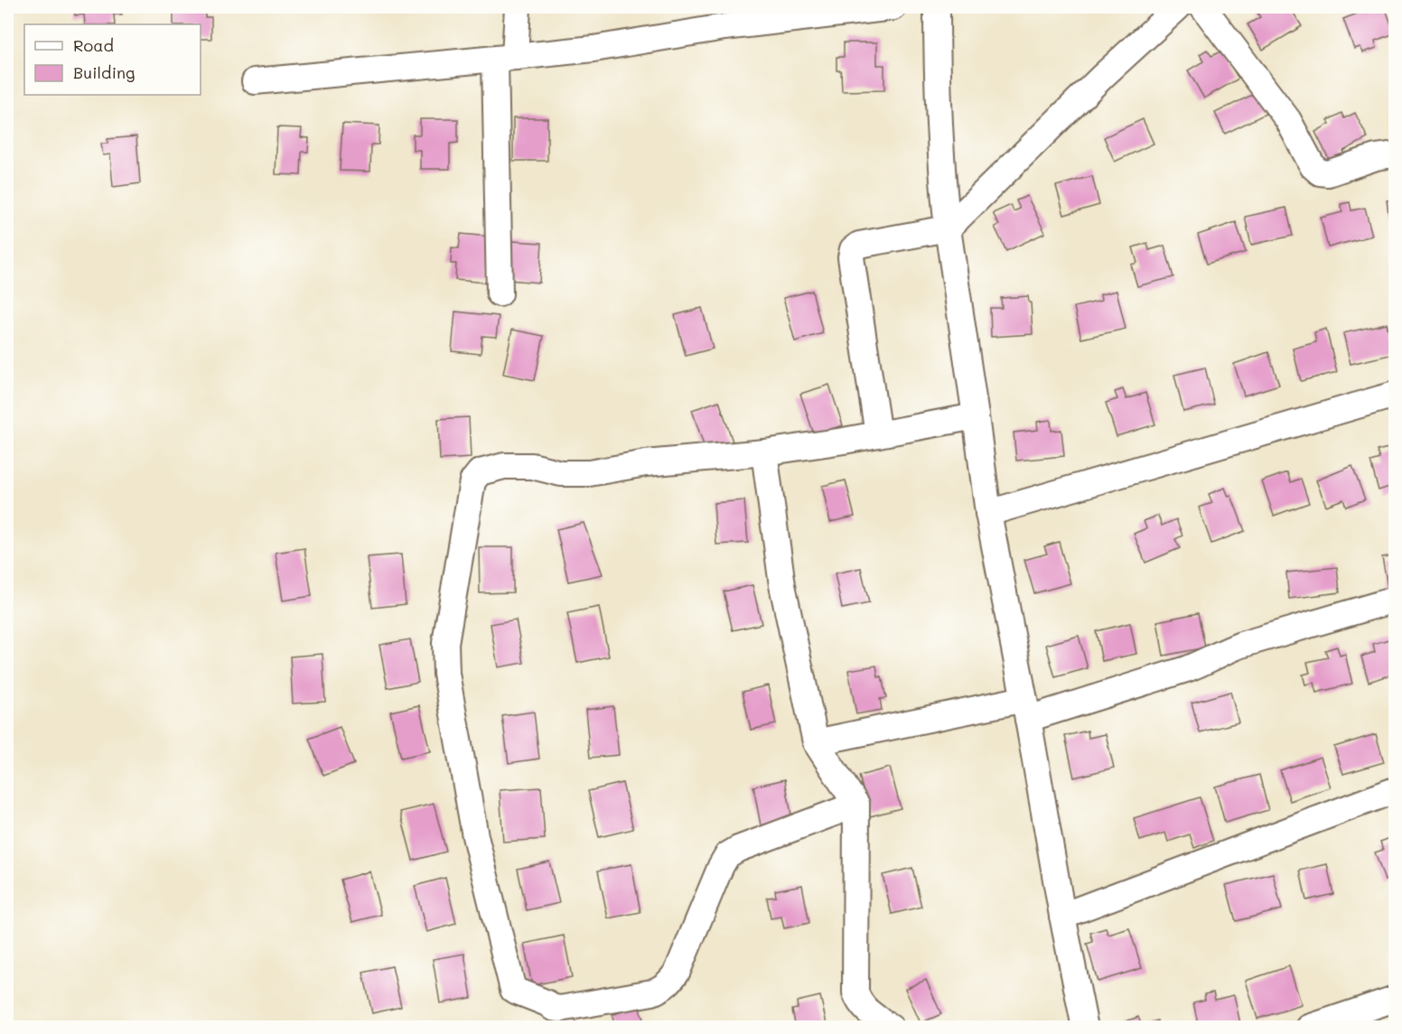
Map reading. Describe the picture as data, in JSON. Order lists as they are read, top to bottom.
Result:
{
  "legend": ["Road", "Building"]
}
